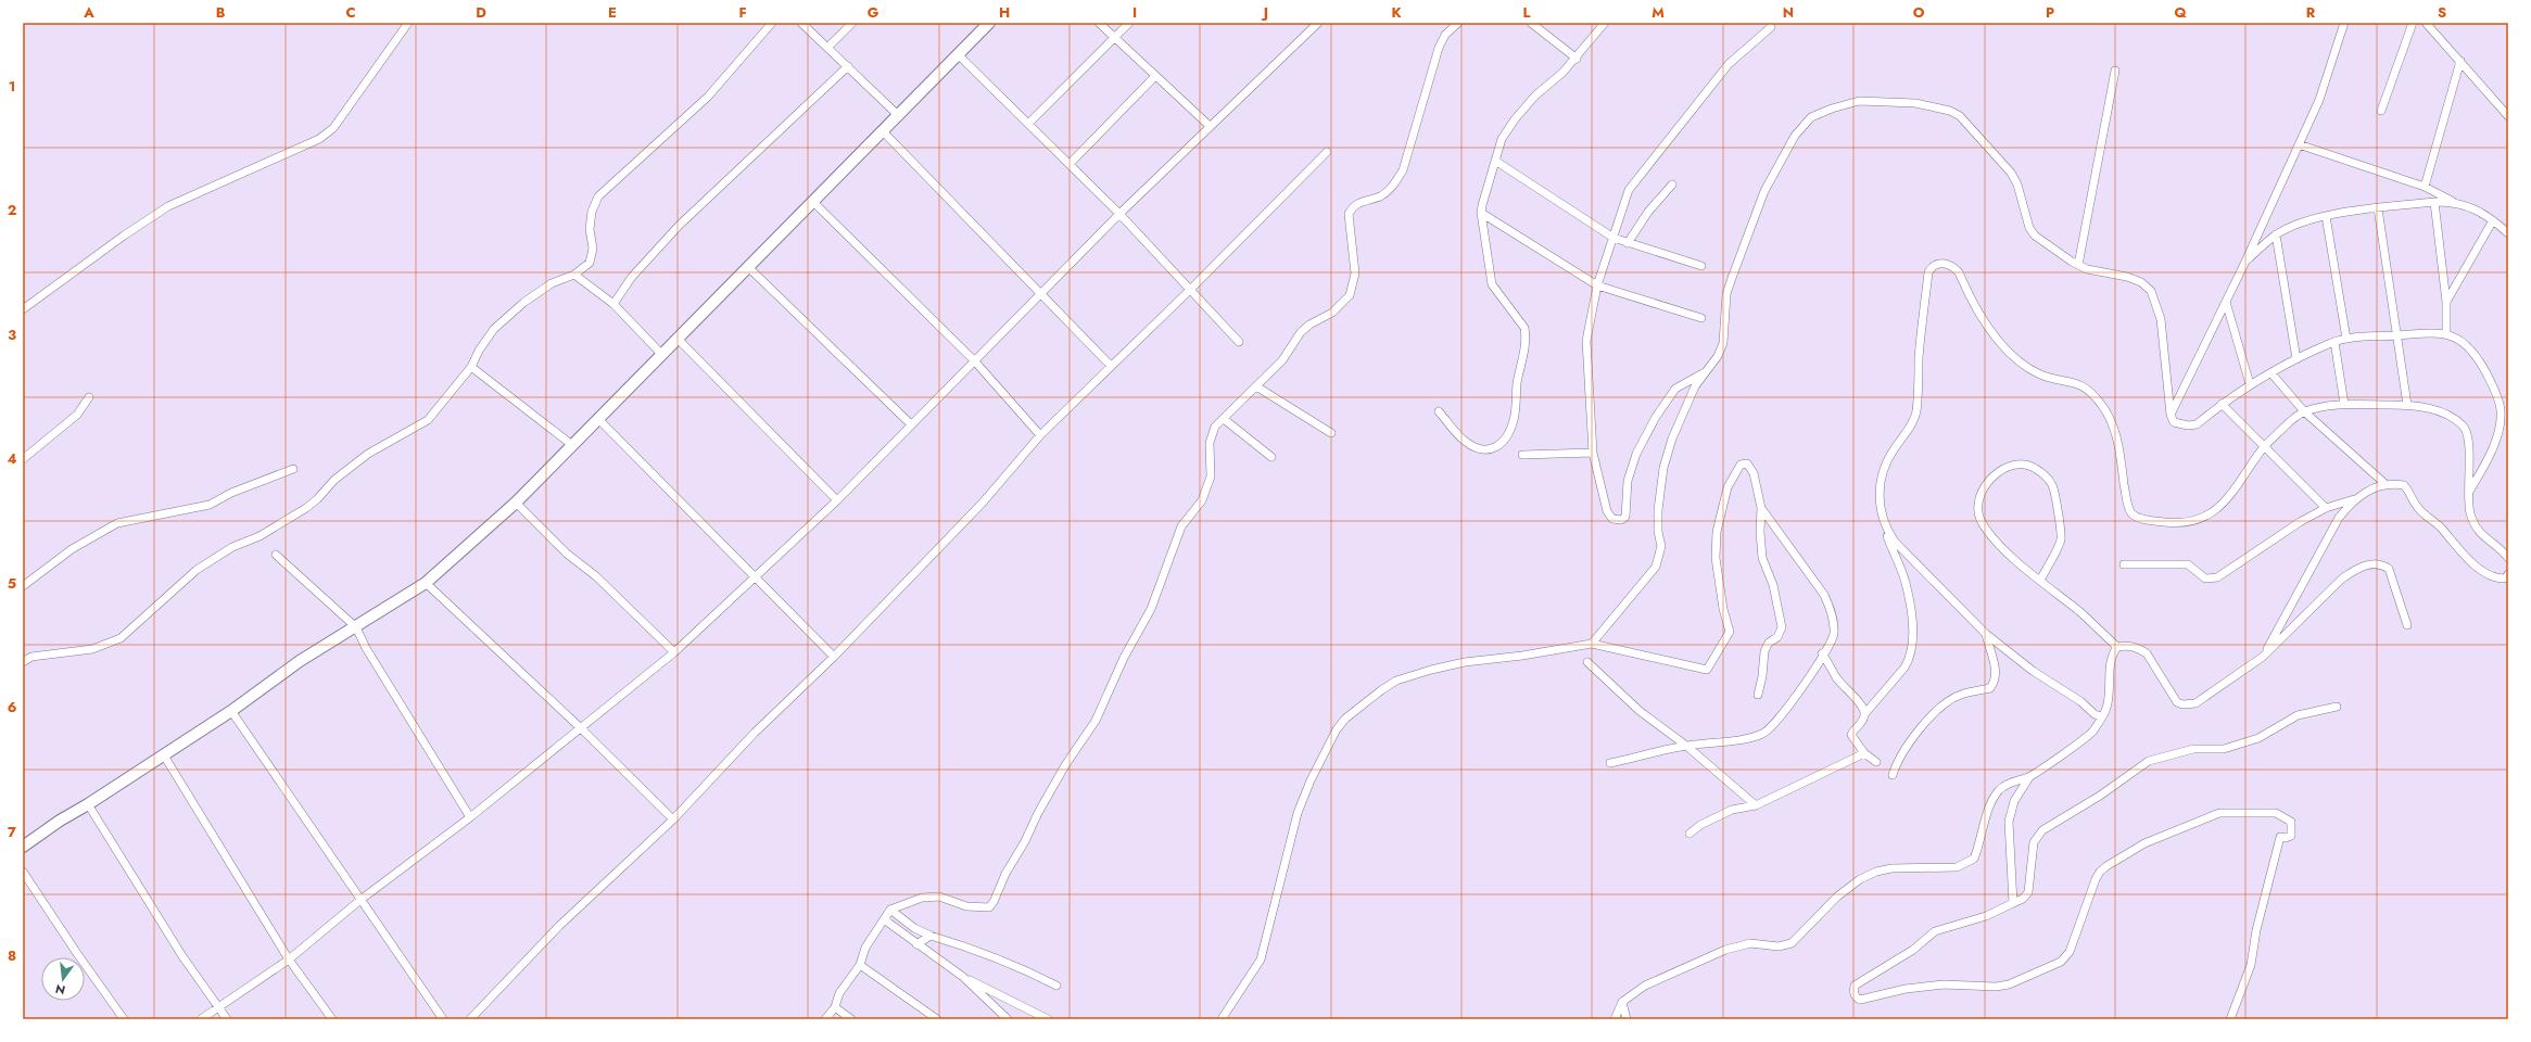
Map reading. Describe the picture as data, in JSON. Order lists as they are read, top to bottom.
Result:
{
  "north": "bottom",
  "grid": {
    "columns": [
      "A",
      "B",
      "C",
      "D",
      "E",
      "F",
      "G",
      "H",
      "I",
      "J",
      "K",
      "L",
      "M",
      "N",
      "O",
      "P",
      "Q",
      "R",
      "S"
    ],
    "rows": [
      "1",
      "2",
      "3",
      "4",
      "5",
      "6",
      "7",
      "8"
    ]
  }
}
